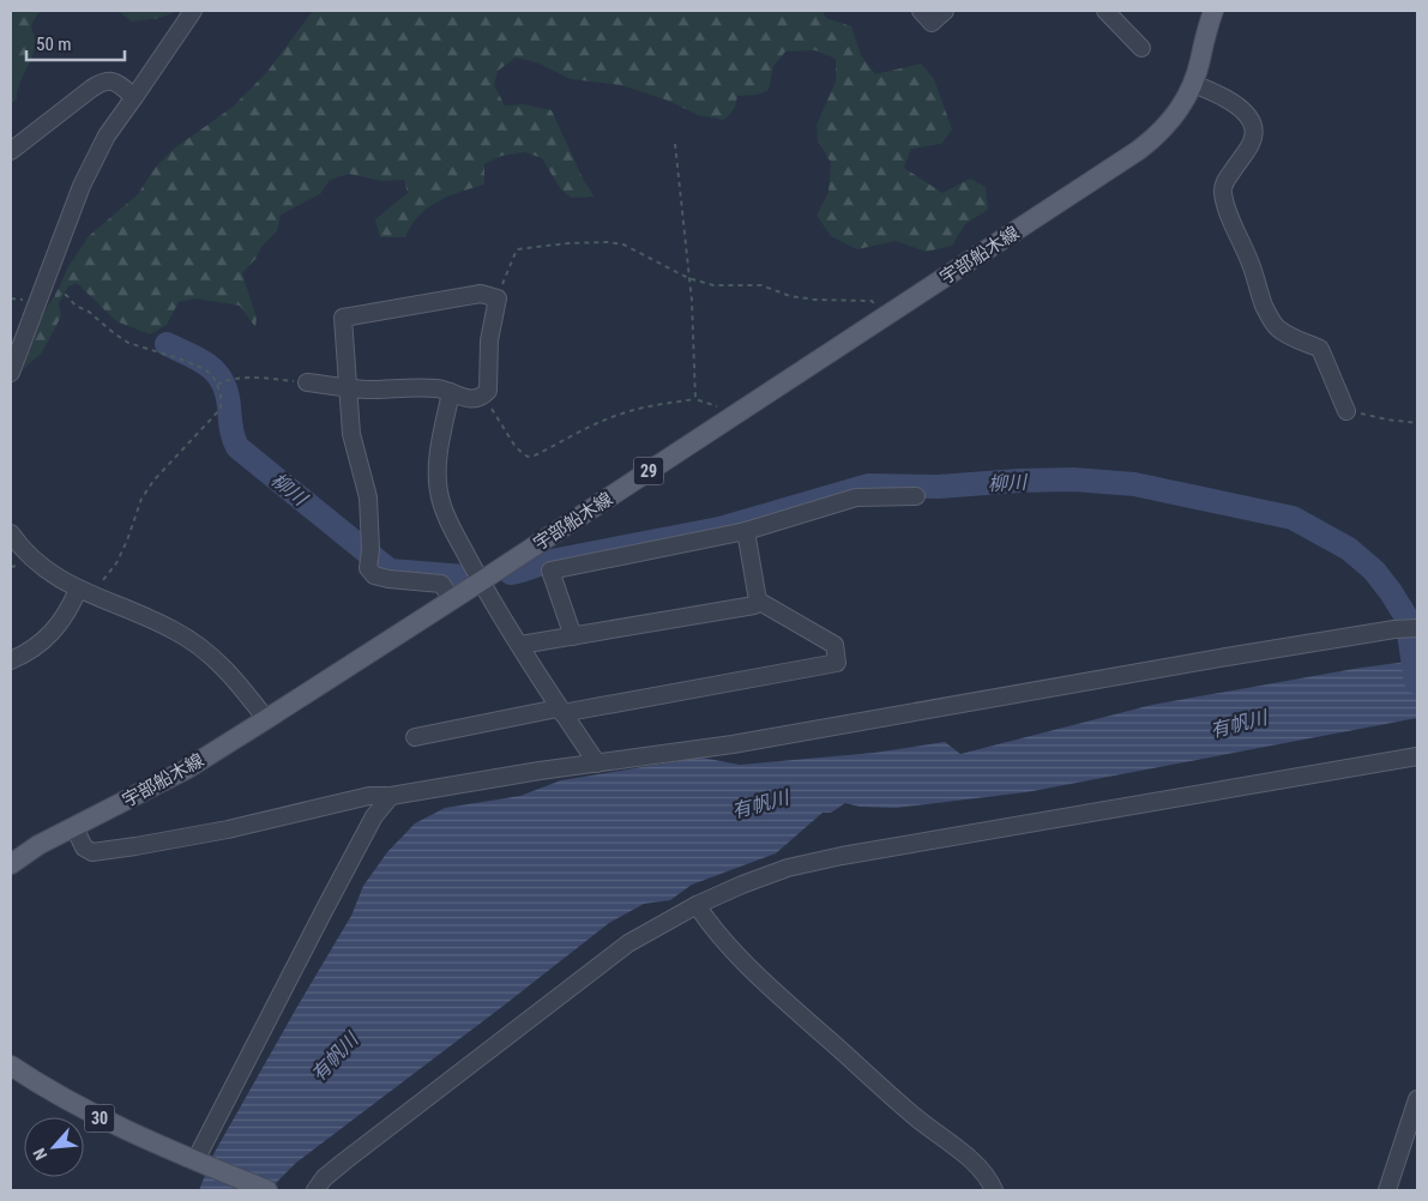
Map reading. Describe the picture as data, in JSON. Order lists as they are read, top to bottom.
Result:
{
  "streets": {
    "main road": ["宇部船木線", "29", "30"]
  },
  "water": ["柳川", "有帆川"],
  "scale_bar": "50 m",
  "north": "bottom left"
}
